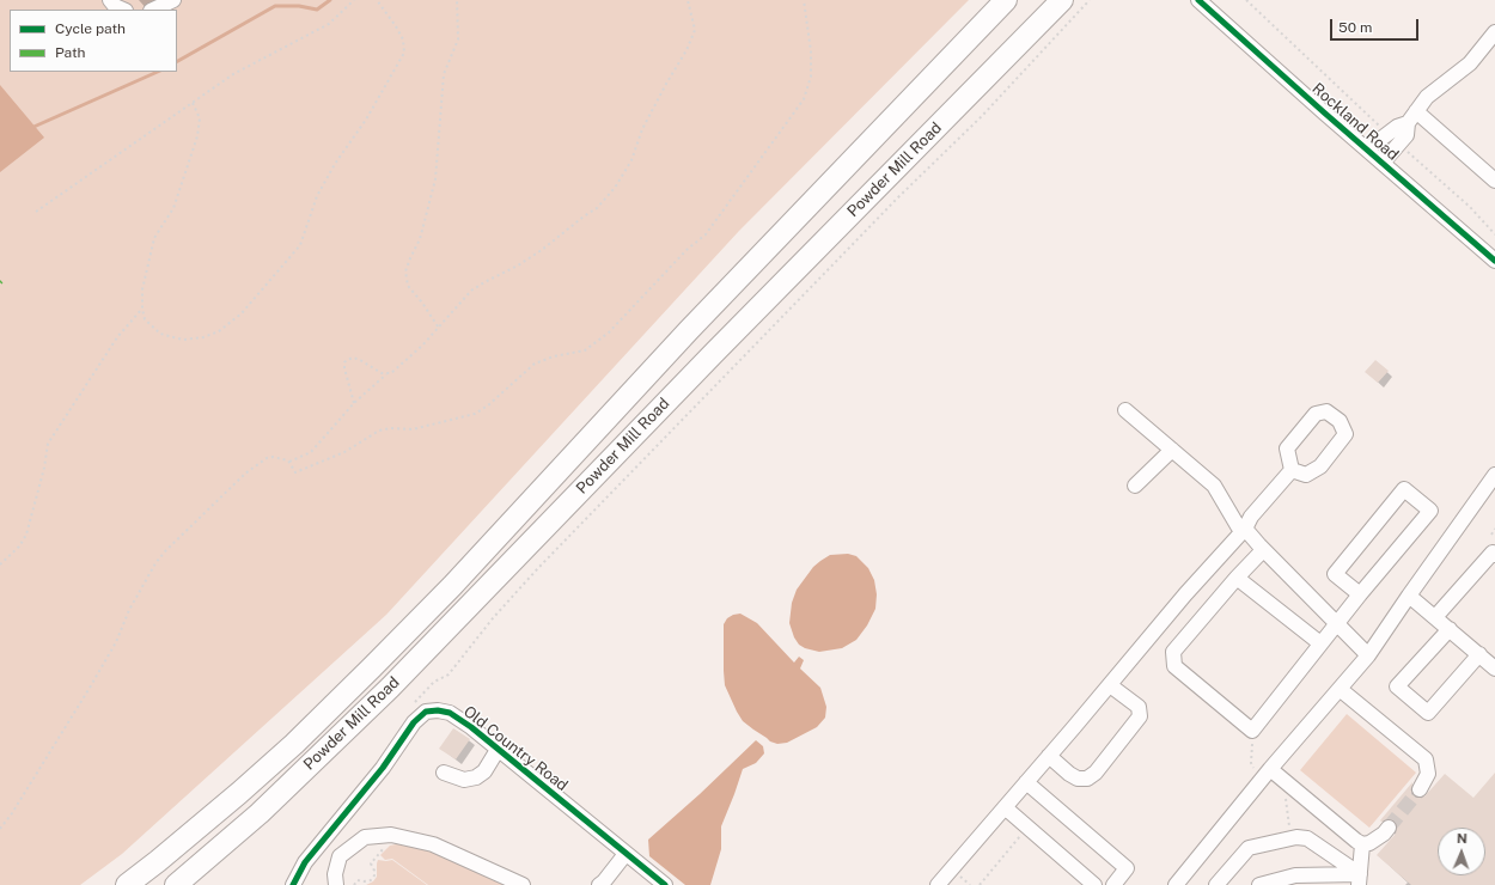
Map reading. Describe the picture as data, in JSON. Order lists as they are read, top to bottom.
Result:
{
  "streets": {
    "highway": ["Powder Mill Road"],
    "street": ["Rockland Road", "Old Country Road"]
  },
  "legend": ["Cycle path", "Path"],
  "scale_bar": "50 m",
  "north": "top"
}
